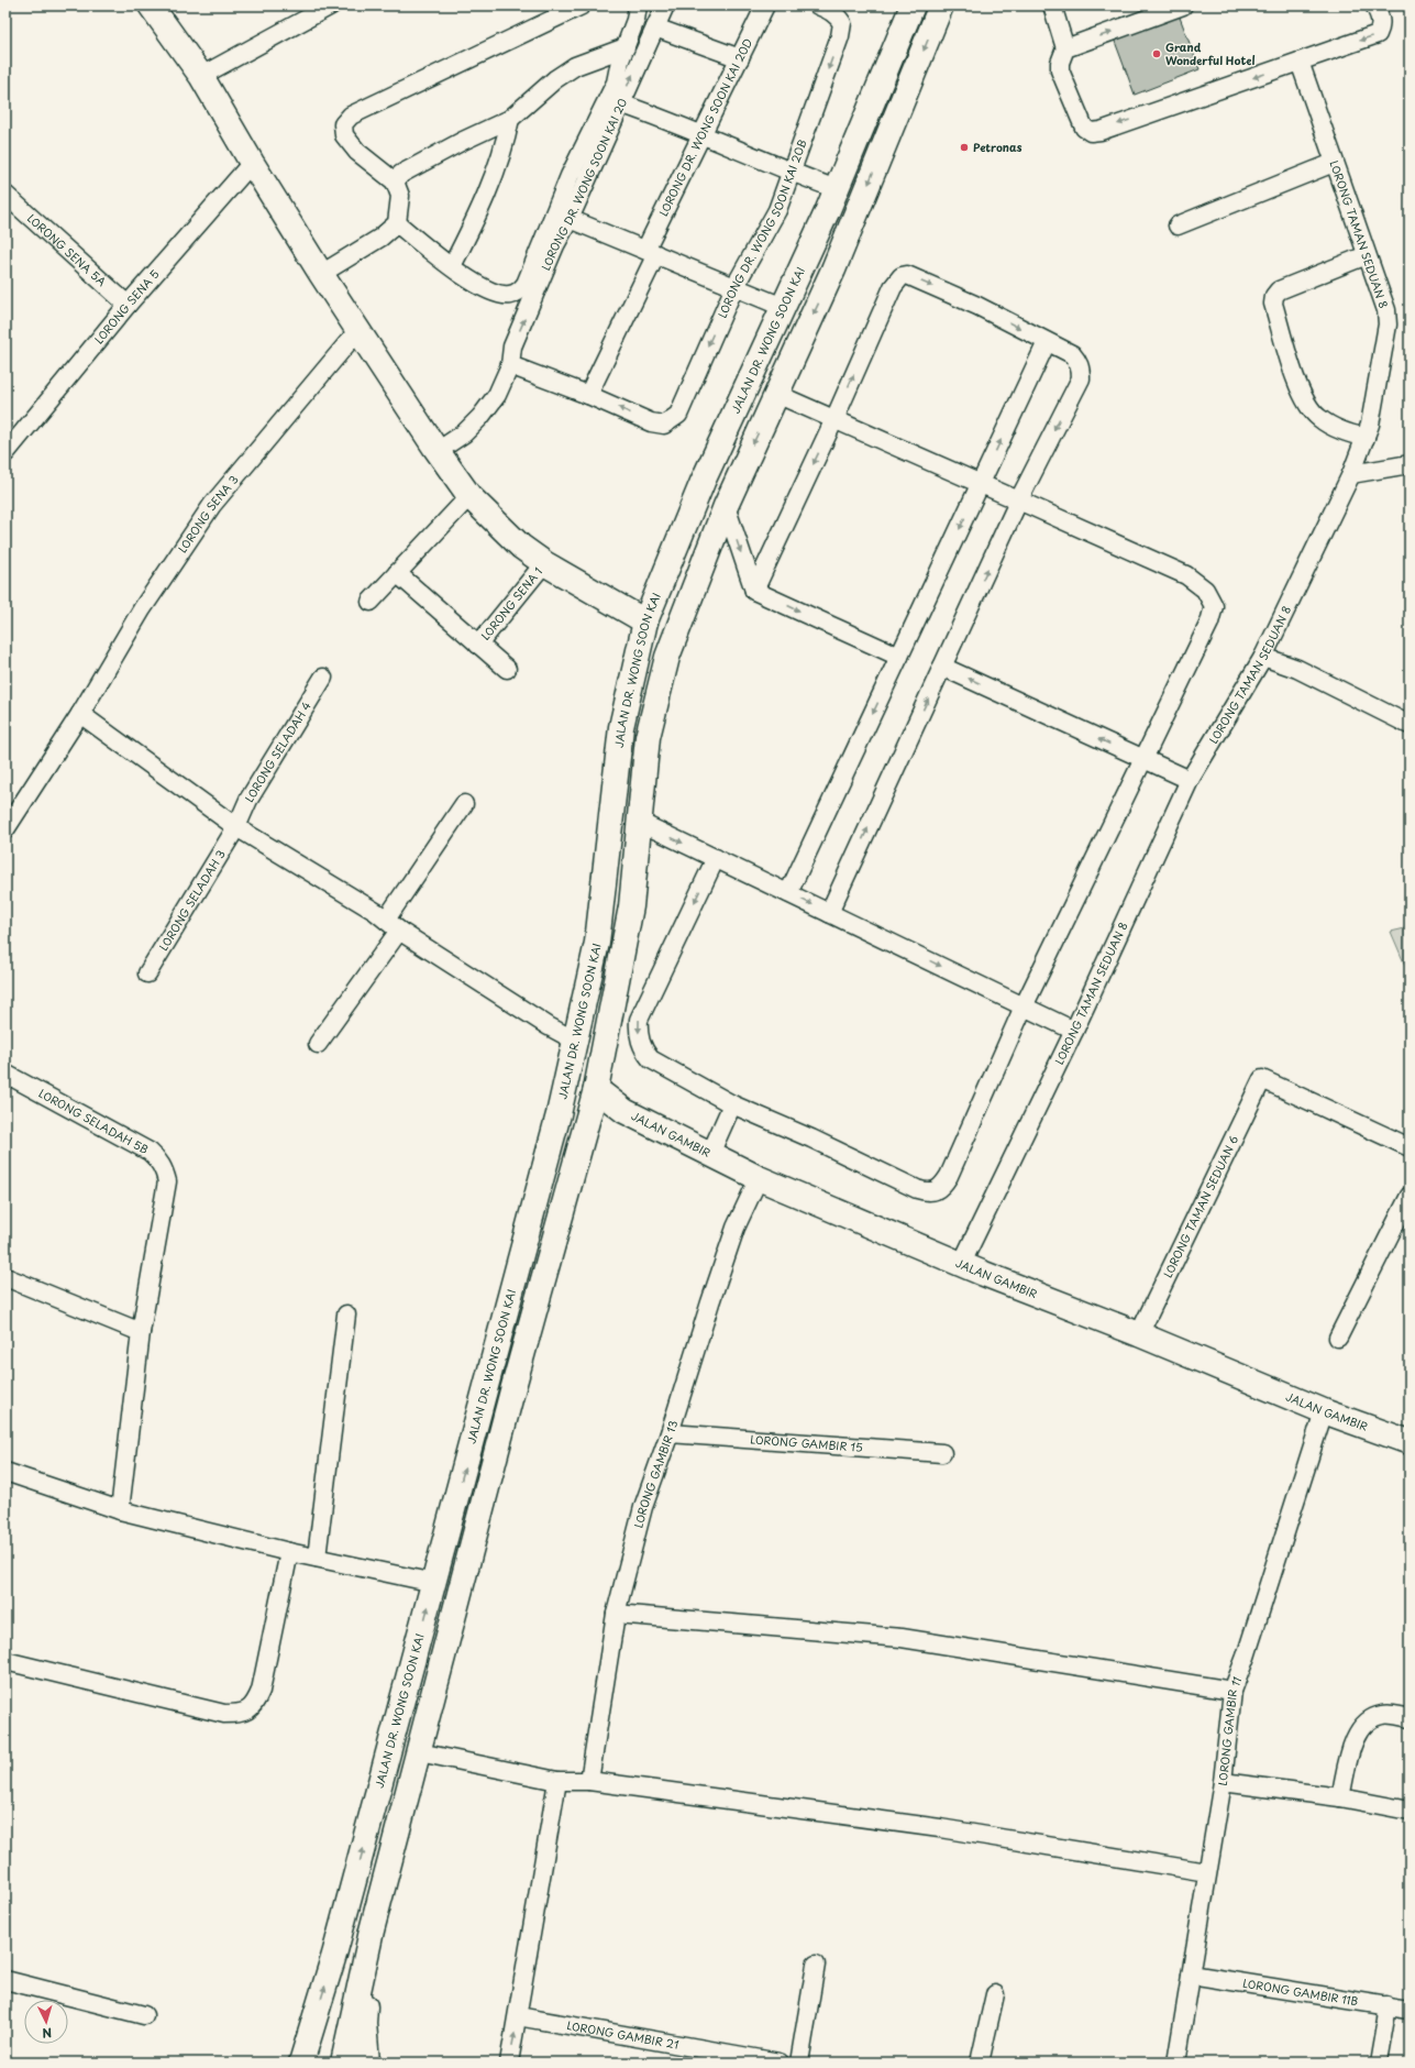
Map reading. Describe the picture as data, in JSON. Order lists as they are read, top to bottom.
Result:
{
  "streets": {
    "main road": ["JALAN DR. WONG SOON KAI", "JALAN GAMBIR"],
    "street": [
      "LORONG DR. WONG SOON KAI 20D",
      "LORONG DR. WONG SOON KAI 20",
      "LORONG DR. WONG SOON KAI 20B",
      "LORONG TAMAN SEDUAN 8",
      "LORONG SENA 5A",
      "LORONG SENA 5",
      "LORONG SENA 3",
      "LORONG SENA 1",
      "LORONG SELADAH 4",
      "LORONG SELADAH 3",
      "LORONG SELADAH 5B",
      "LORONG TAMAN SEDUAN 6",
      "LORONG GAMBIR 15",
      "LORONG GAMBIR 13",
      "LORONG GAMBIR 11",
      "LORONG GAMBIR 11B",
      "LORONG GAMBIR 21"
    ]
  },
  "crossings": [
    ["LORONG DR. WONG SOON KAI 20D", "LORONG DR. WONG SOON KAI 20B"],
    ["LORONG TAMAN SEDUAN 8", "JALAN GAMBIR"],
    ["LORONG SENA 5A", "LORONG SENA 5"],
    ["LORONG SELADAH 4", "LORONG SELADAH 3"],
    ["JALAN GAMBIR", "LORONG TAMAN SEDUAN 6"],
    ["JALAN GAMBIR", "LORONG GAMBIR 13"],
    ["JALAN GAMBIR", "LORONG GAMBIR 11"],
    ["LORONG GAMBIR 15", "LORONG GAMBIR 13"],
    ["LORONG GAMBIR 11", "LORONG GAMBIR 11B"]
  ],
  "places": ["Grand Wonderful Hotel", "Petronas"],
  "north": "bottom"
}
